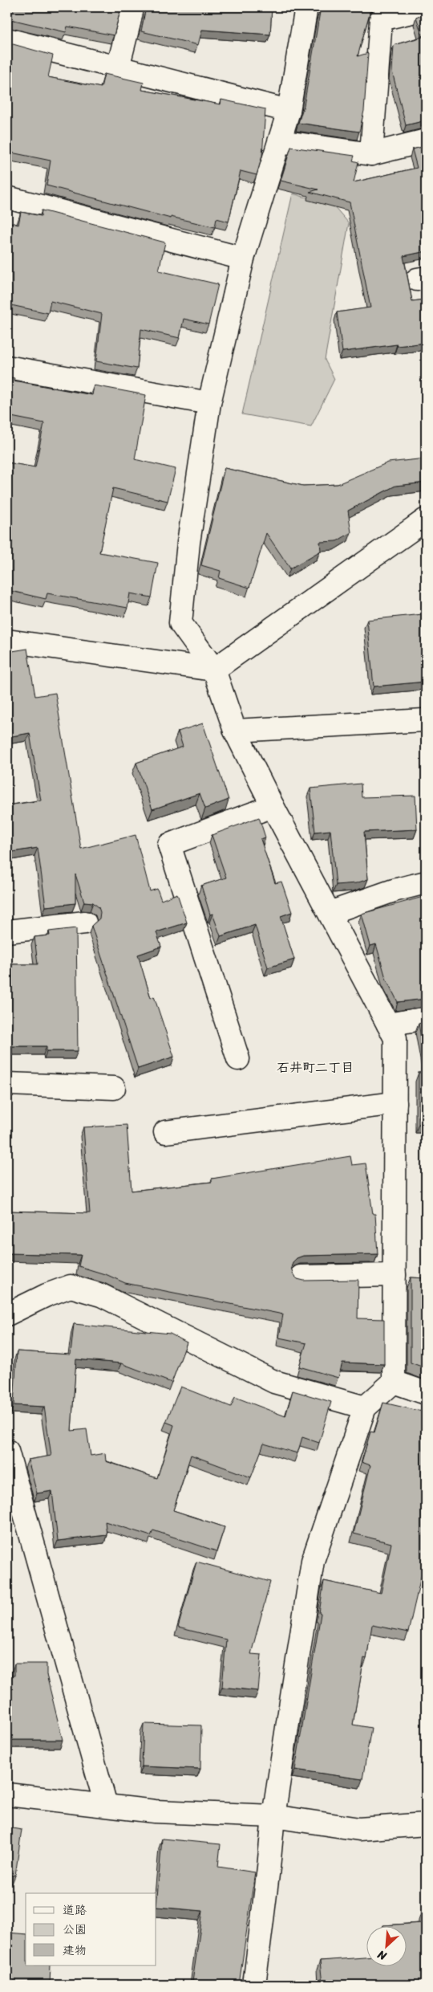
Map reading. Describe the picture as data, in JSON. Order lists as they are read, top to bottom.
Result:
{
  "districts": ["石井町二丁目"],
  "legend": ["道路", "公園", "建物"],
  "north": "bottom left"
}
